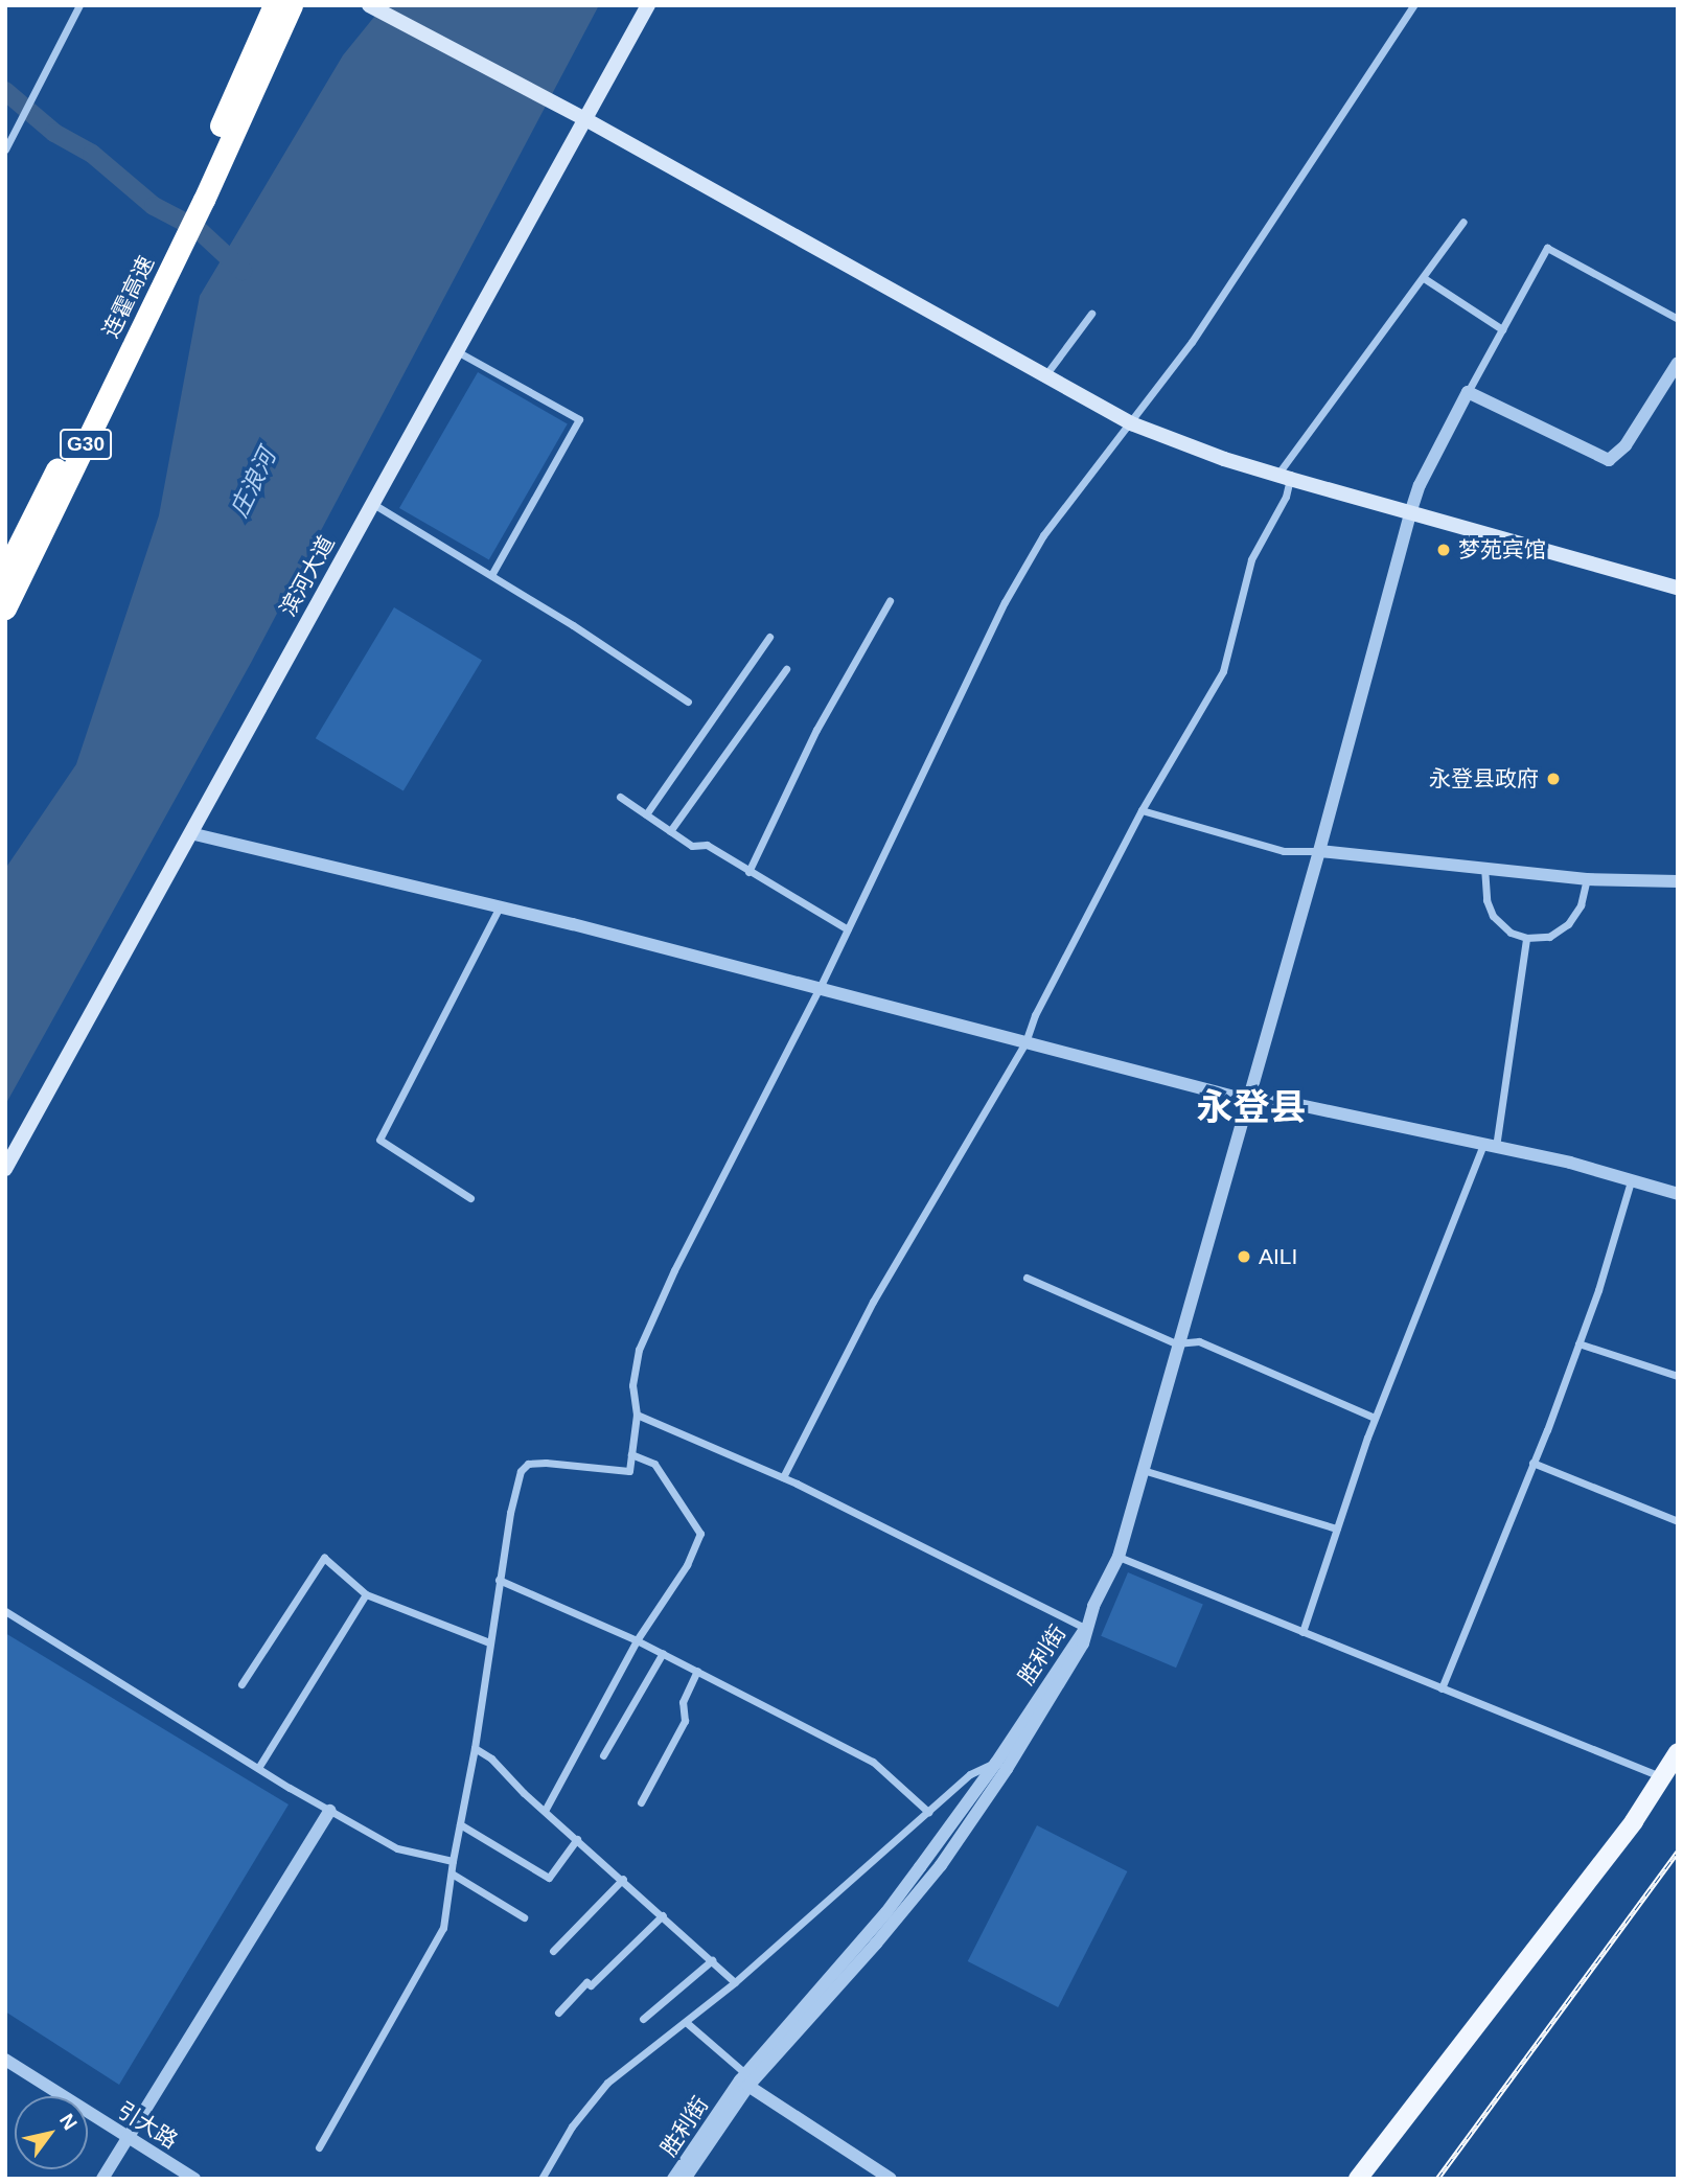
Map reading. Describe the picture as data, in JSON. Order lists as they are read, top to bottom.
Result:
{
  "streets": {
    "highway": ["连霍高速", "G30"],
    "main road": ["滨河大道"],
    "street": ["胜利街", "引大路"]
  },
  "districts": ["永登县"],
  "water": ["庄浪河"],
  "places": ["梦苑宾馆", "永登县政府", "AILI"],
  "north": "top right"
}
